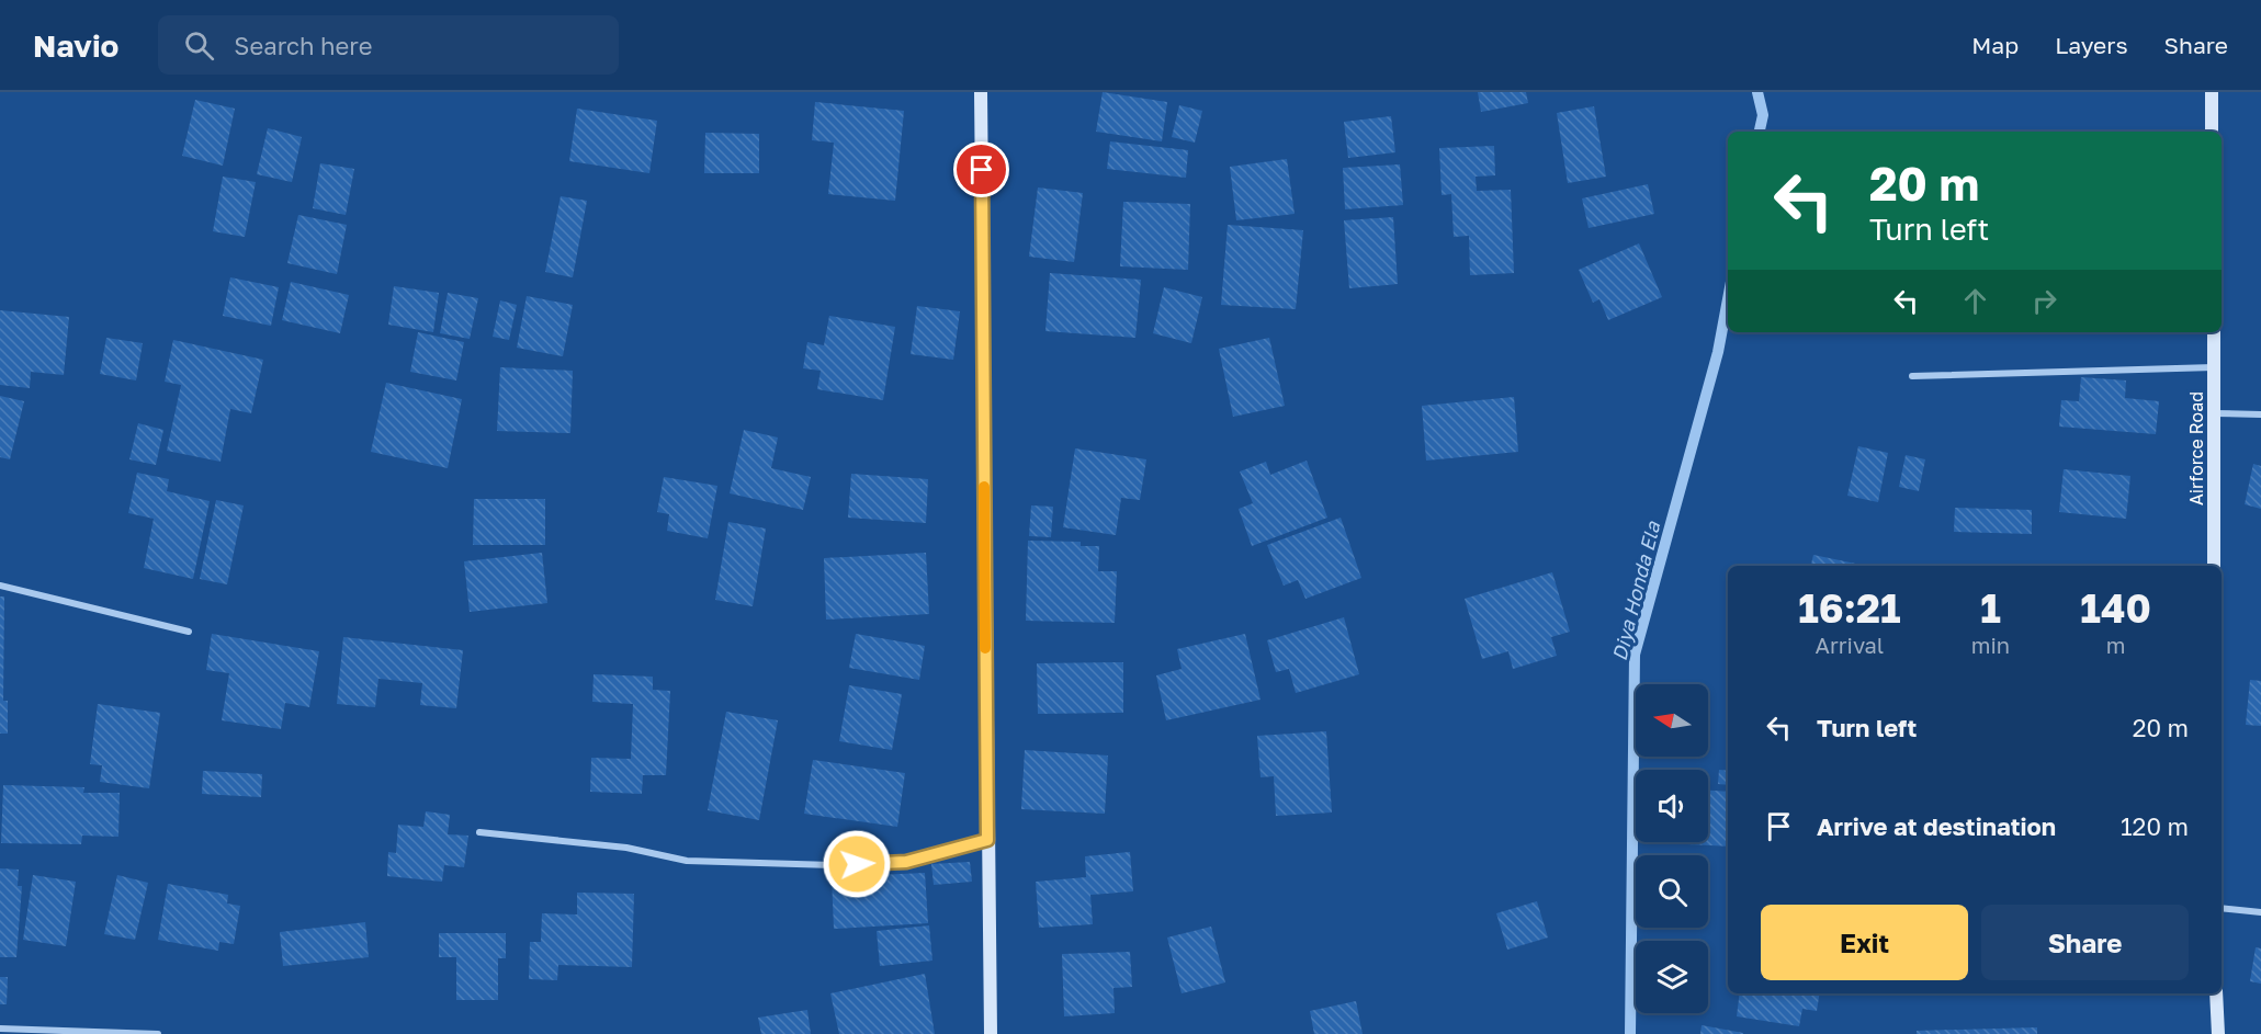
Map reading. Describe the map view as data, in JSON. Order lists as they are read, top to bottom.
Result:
{
  "streets": {
    "street": ["Airforce Road"]
  },
  "water": ["Diya Honda Ela"],
  "north": "left",
  "page": {
    "header": "Navio",
    "search": "Search here",
    "nav": ["Map", "Layers", "Share"],
    "turn": ["20 m", "Turn left"],
    "eta": [
      "16:21",
      "Arrival",
      "1",
      "min",
      "140",
      "m"
    ],
    "list": [
      {
        "name": "Turn left",
        "value": "20 m"
      },
      {
        "name": "Arrive at destination",
        "value": "120 m"
      }
    ],
    "buttons": ["Exit", "Share"]
  }
}
